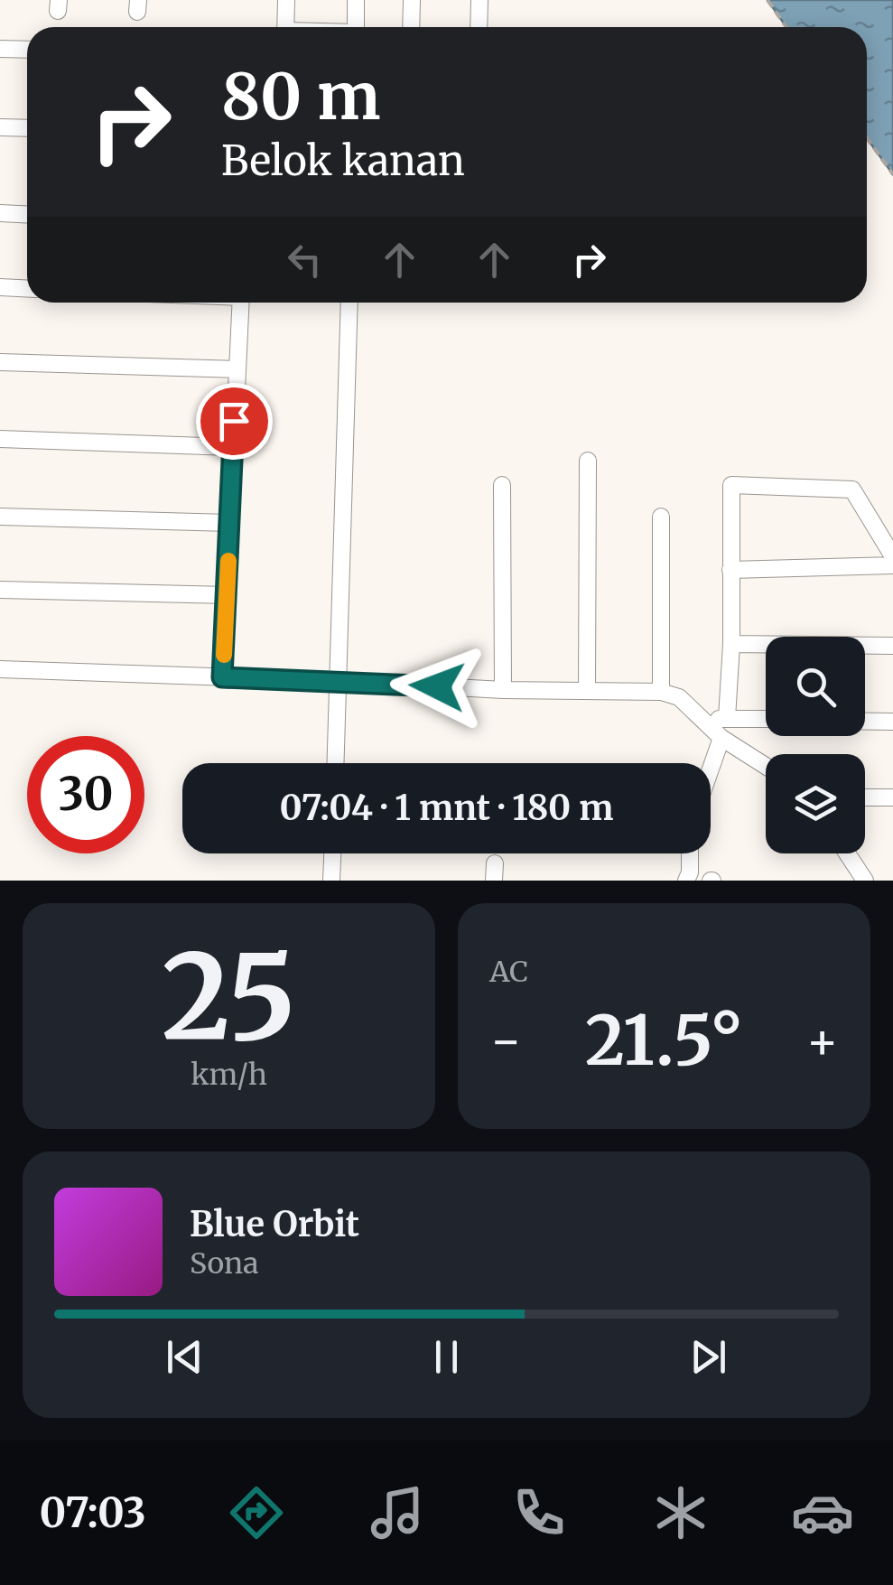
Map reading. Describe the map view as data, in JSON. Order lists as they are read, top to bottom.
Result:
{
  "page": {
    "turn": ["80 m", "Belok kanan"],
    "limit": "30",
    "trip": "07:04 · 1 mnt · 180 m",
    "tile": [
      ["25", "km/h"],
      "AC"
    ],
    "heat": ["−", "21.5°", "+"],
    "song": ["Blue Orbit", "Sona"],
    "tabs": "07:03"
  }
}
